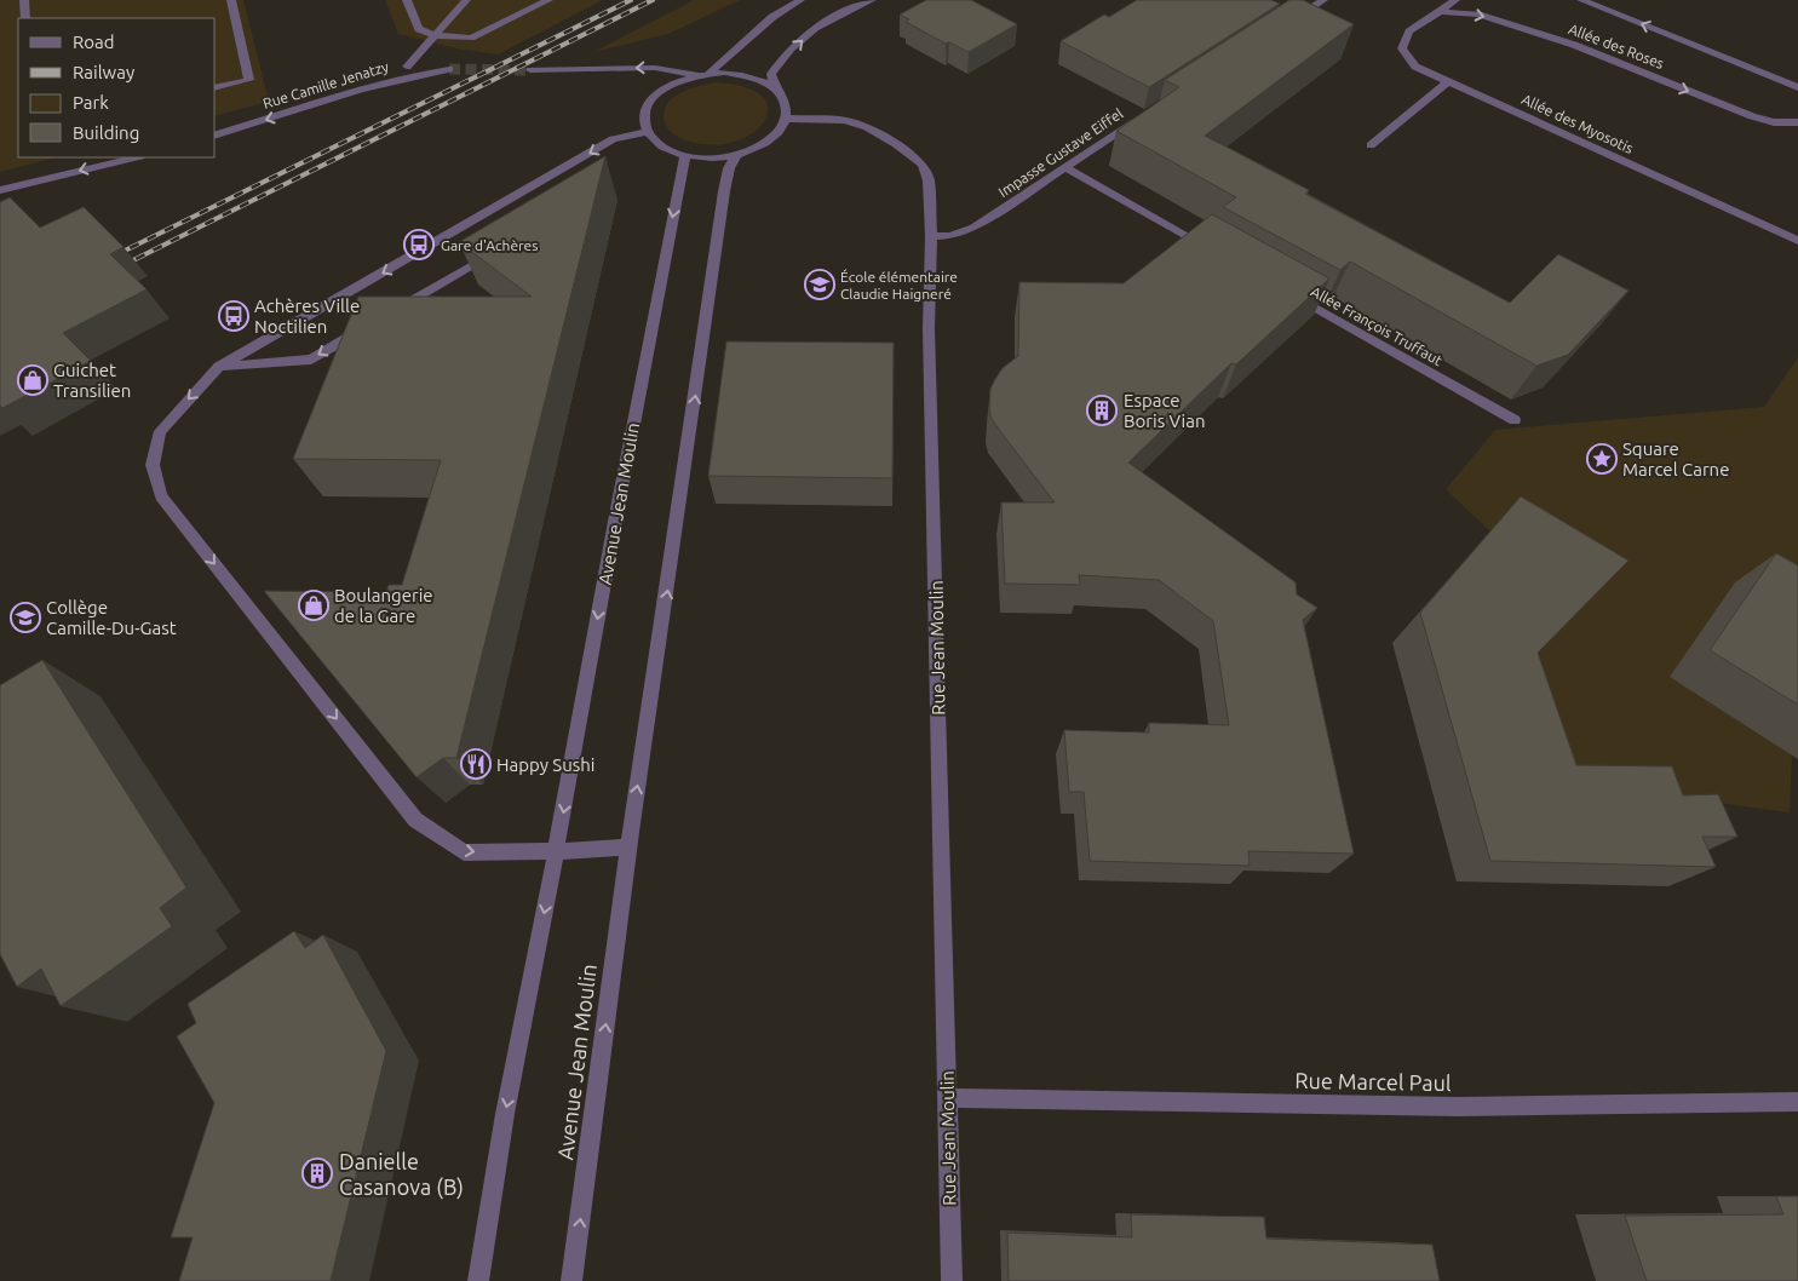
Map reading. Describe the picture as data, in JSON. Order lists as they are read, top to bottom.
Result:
{
  "streets": {
    "street": [
      "Allée des Roses",
      "Rue Camille Jenatzy",
      "Allée des Myosotis",
      "Impasse Gustave Eiffel",
      "Allée François Truffaut",
      "Avenue Jean Moulin",
      "Rue Jean Moulin",
      "Rue Marcel Paul"
    ]
  },
  "crossings": [
    ["Allée des Roses", "Allée des Myosotis"],
    ["Impasse Gustave Eiffel", "Rue Jean Moulin"],
    ["Avenue Jean Moulin", "Rue Jean Moulin"],
    ["Rue Jean Moulin", "Rue Marcel Paul"]
  ],
  "one_way": ["Rue Camille Jenatzy"],
  "places": {
    "bus stop": ["Gare d'Achères", "Achères Ville Noctilien"],
    "school or university": ["École élémentaire Claudie Haigneré", "Collège Camille-Du-Gast"],
    "shop": ["Guichet Transilien", "Boulangerie de la Gare"],
    "building": ["Espace Boris Vian", "Danielle Casanova (B)"],
    "place": ["Square Marcel Carne"],
    "restaurant": ["Happy Sushi"]
  },
  "legend": [
    "Road",
    "Railway",
    "Park",
    "Building"
  ]
}
